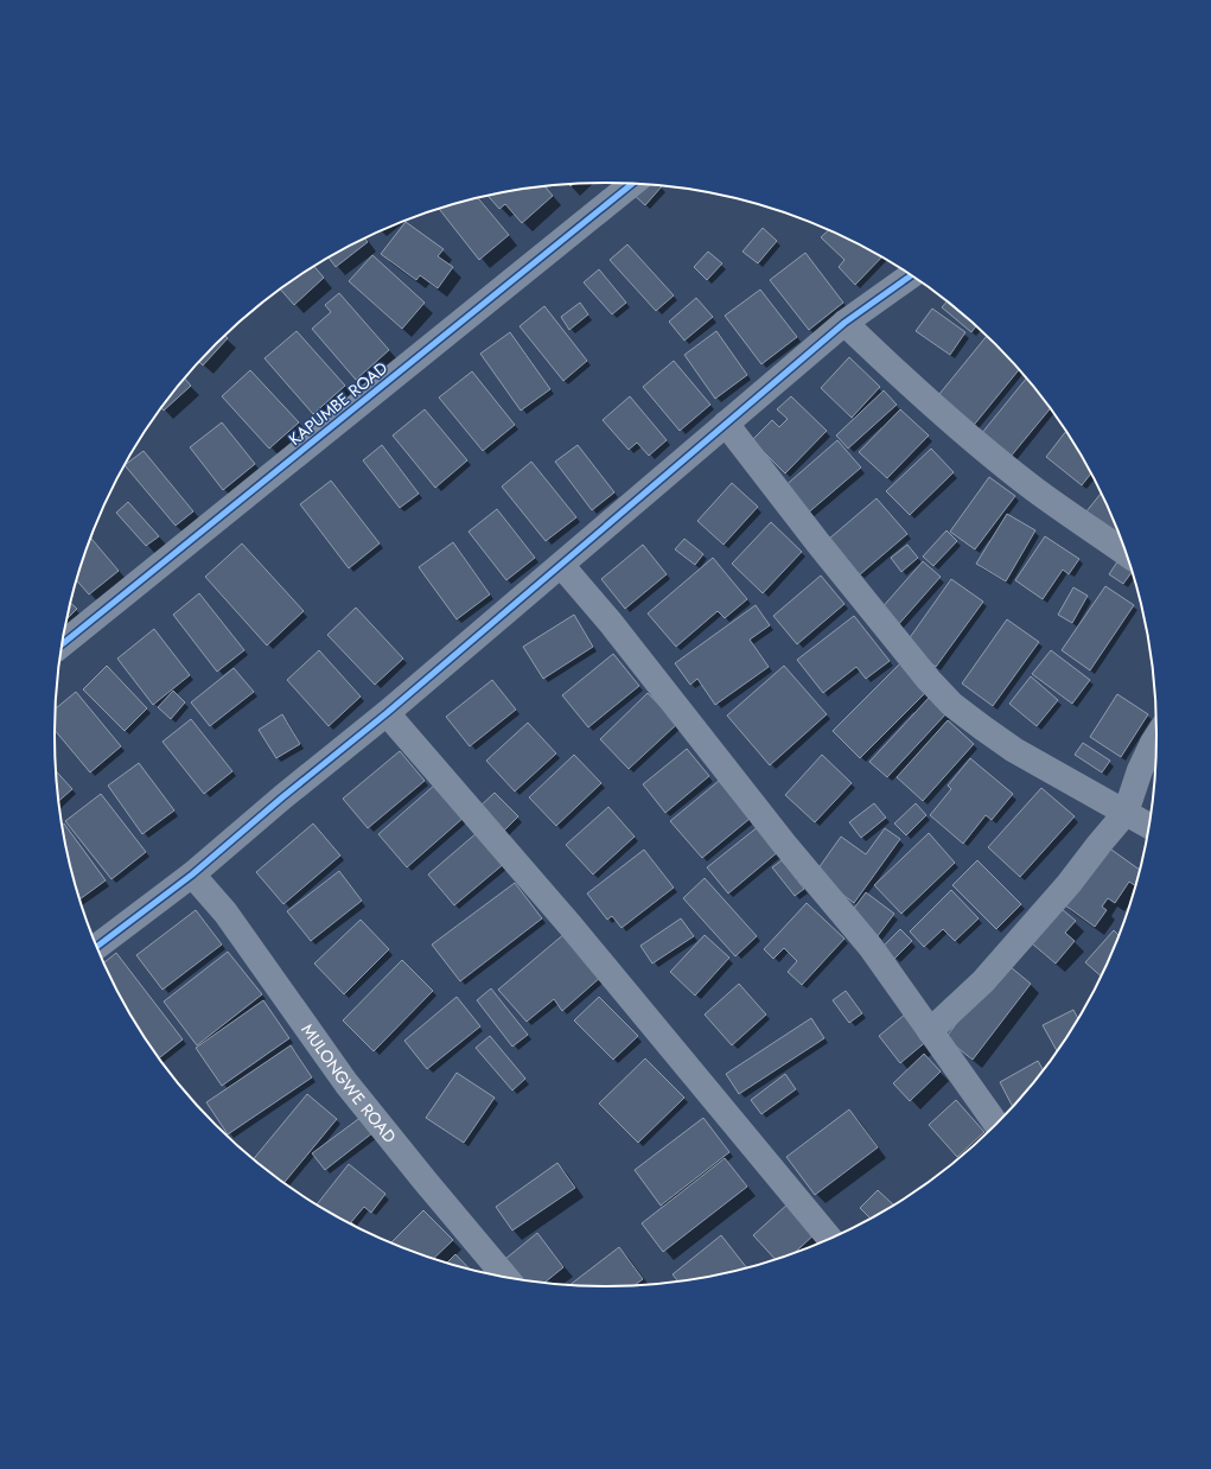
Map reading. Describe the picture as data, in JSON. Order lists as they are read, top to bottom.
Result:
{
  "streets": {
    "street": ["KAPUMBE ROAD", "MULONGWE ROAD"]
  }
}
